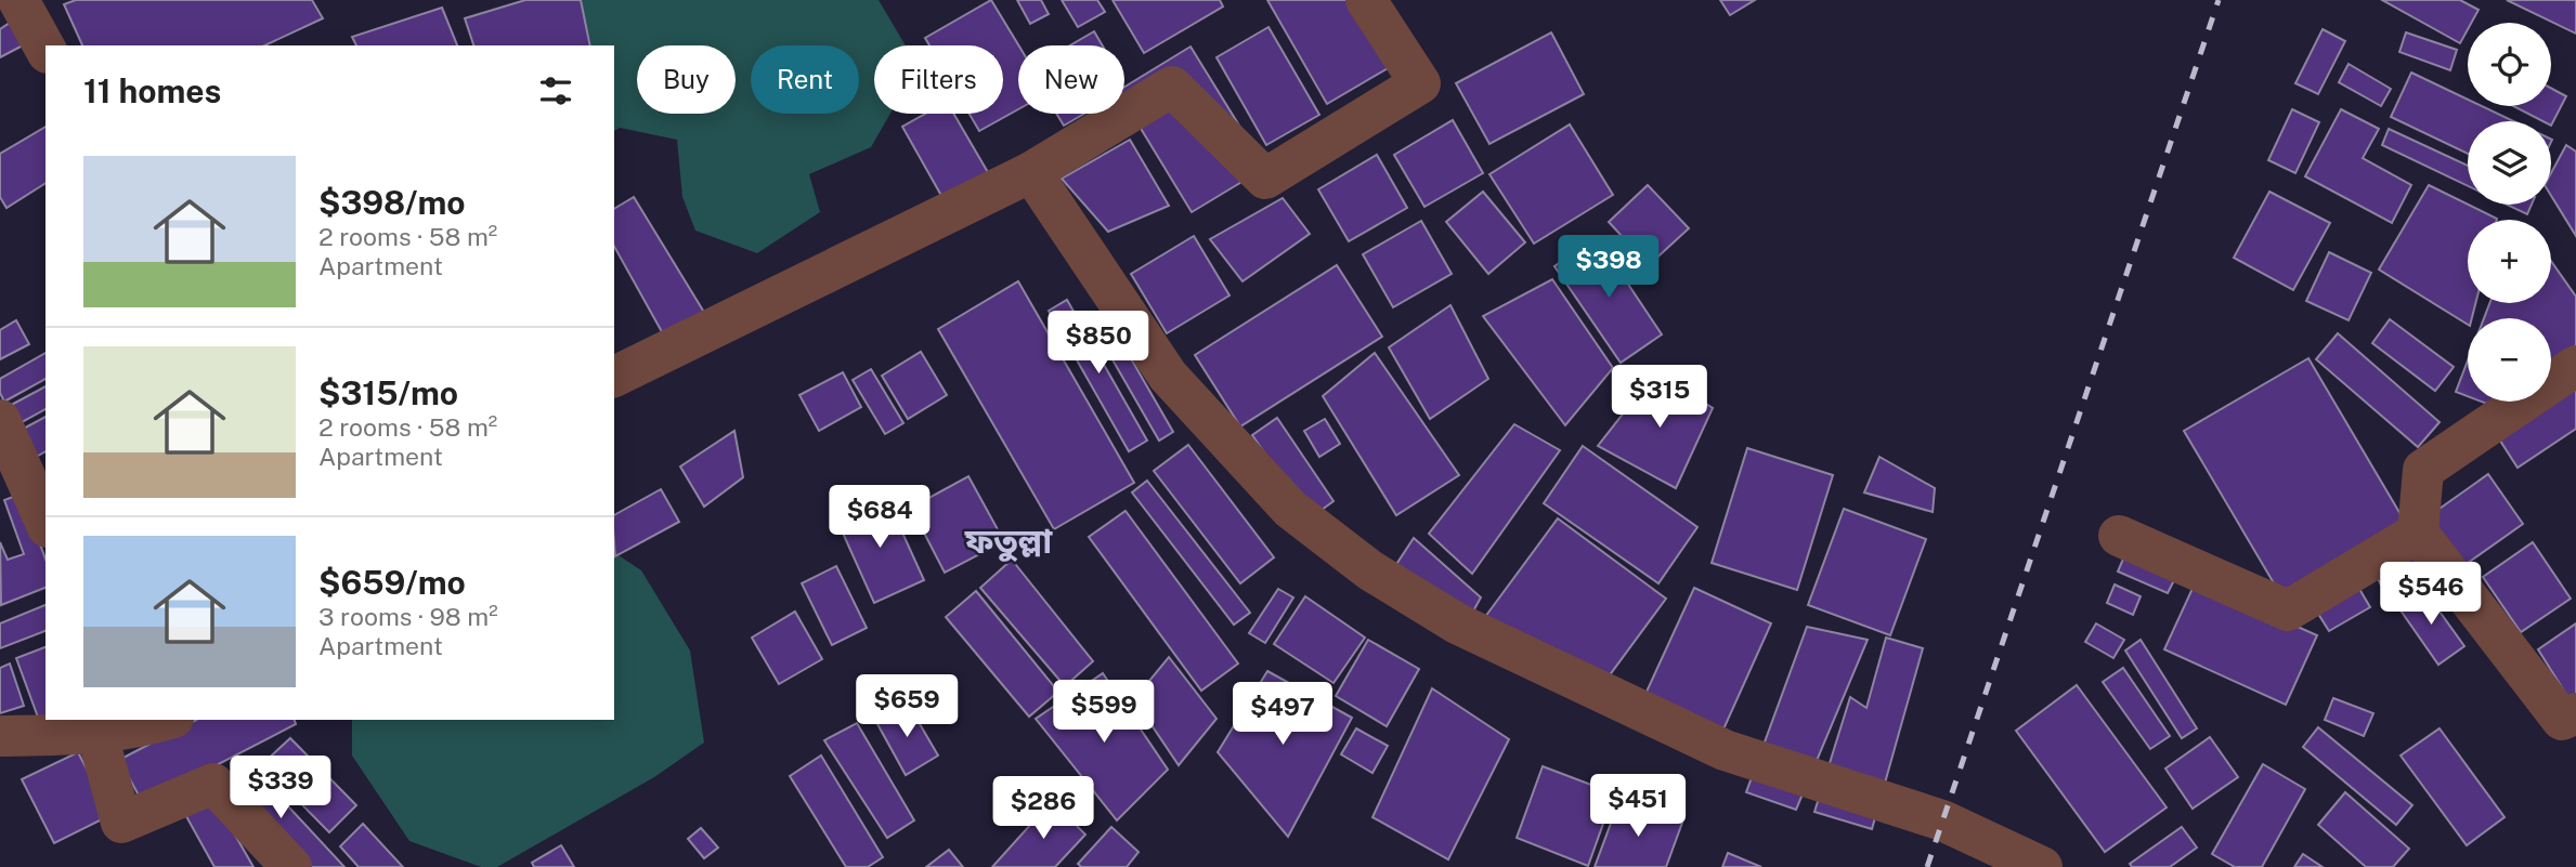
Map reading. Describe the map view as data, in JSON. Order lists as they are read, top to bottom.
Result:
{
  "districts": ["ফতুল্লা"],
  "page": {
    "map_buttons": ["+", "−"],
    "chip": [
      "Buy",
      "Rent",
      "Filters",
      "New"
    ],
    "heading": "11 homes",
    "list": [
      {
        "name": "$398/mo",
        "note": "2 rooms · 58 m² · Apartment"
      },
      {
        "name": "$315/mo",
        "note": "2 rooms · 58 m² · Apartment"
      },
      {
        "name": "$659/mo",
        "note": "3 rooms · 98 m² · Apartment"
      }
    ],
    "price": [
      "$398",
      "$850",
      "$315",
      "$684",
      "$546",
      "$659",
      "$599",
      "$497",
      "$339",
      "$451",
      "$286"
    ]
  }
}
